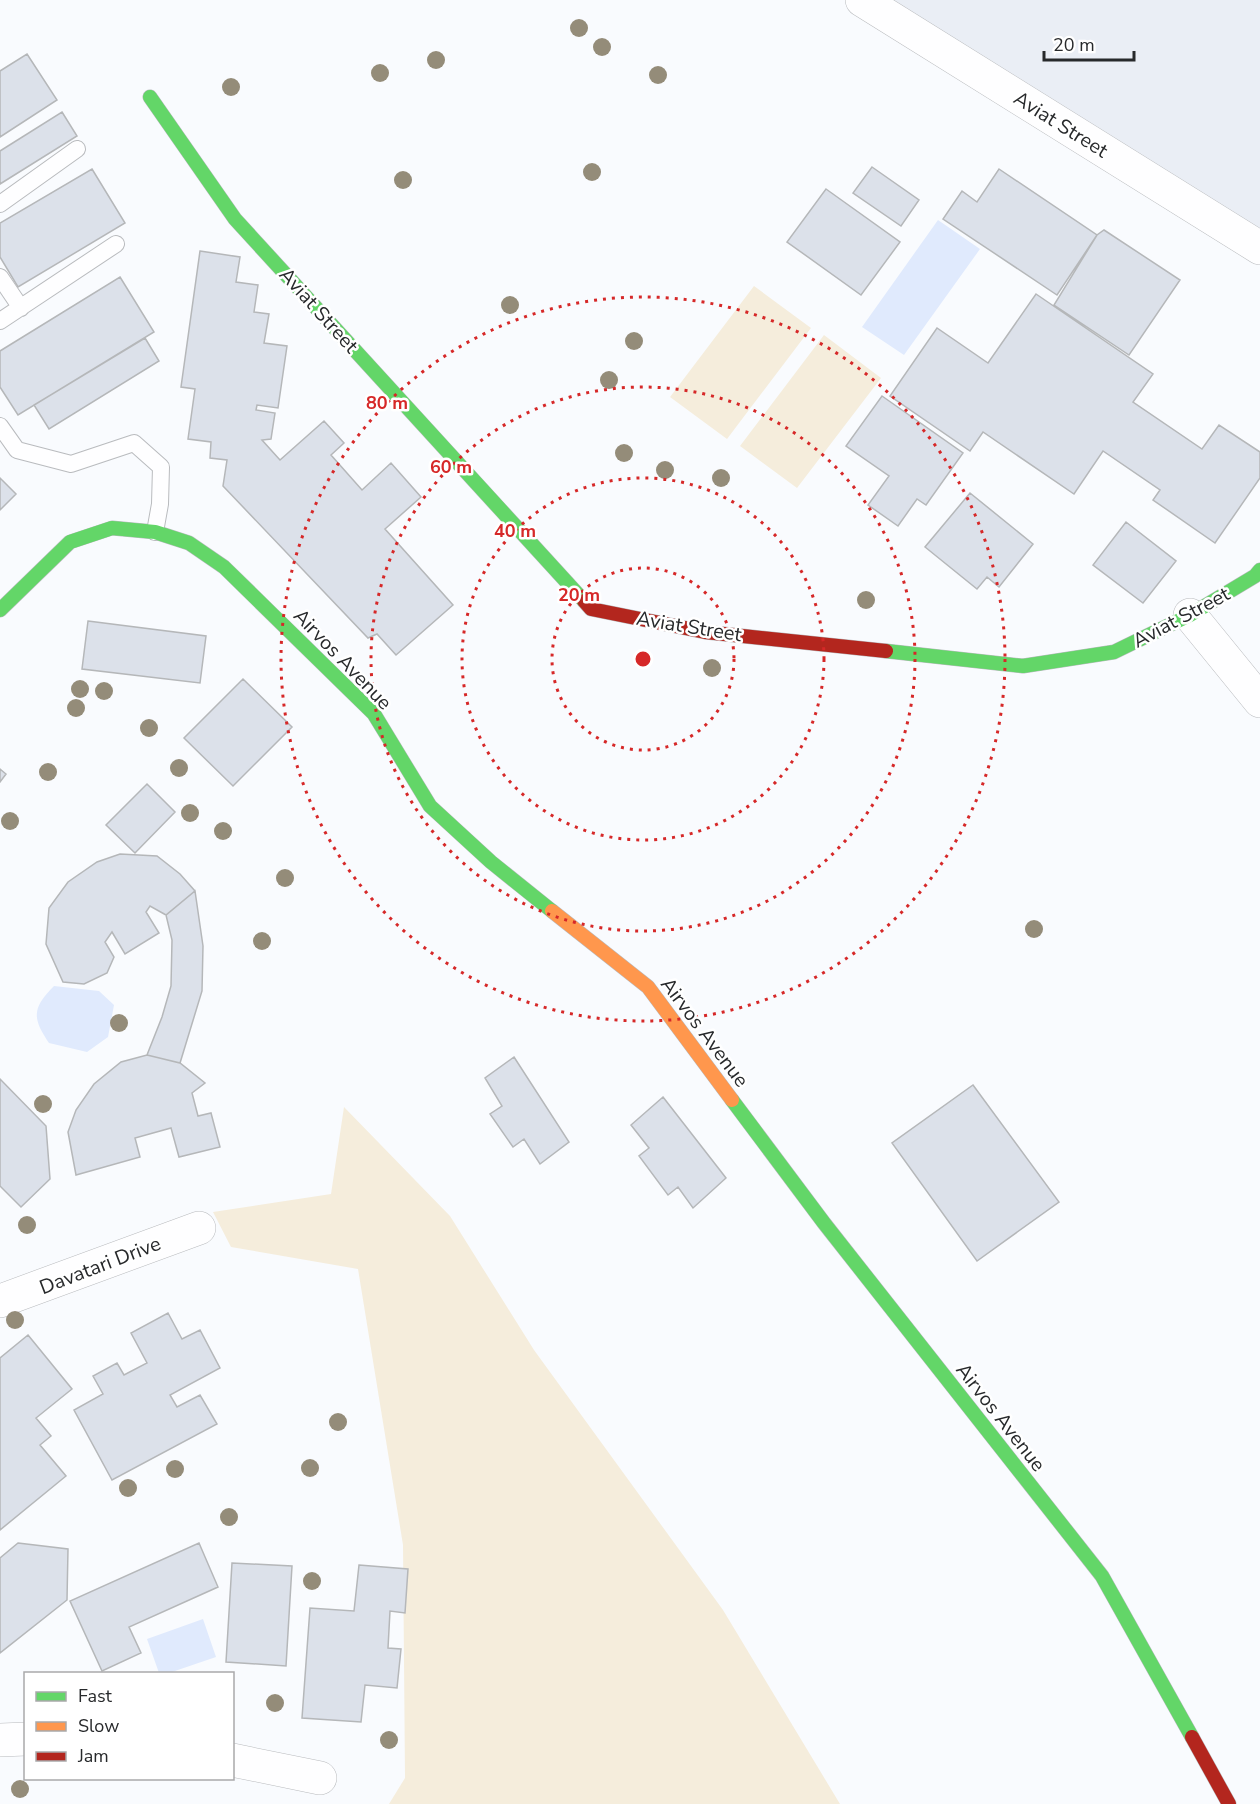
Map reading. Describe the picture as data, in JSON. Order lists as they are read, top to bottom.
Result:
{
  "streets": {
    "street": ["Aviat Street", "Airvos Avenue", "Davatari Drive"]
  },
  "legend": ["Fast", "Slow", "Jam"],
  "scale_bar": "20 m",
  "rings": [
    "80 m",
    "60 m",
    "40 m",
    "20 m"
  ]
}
